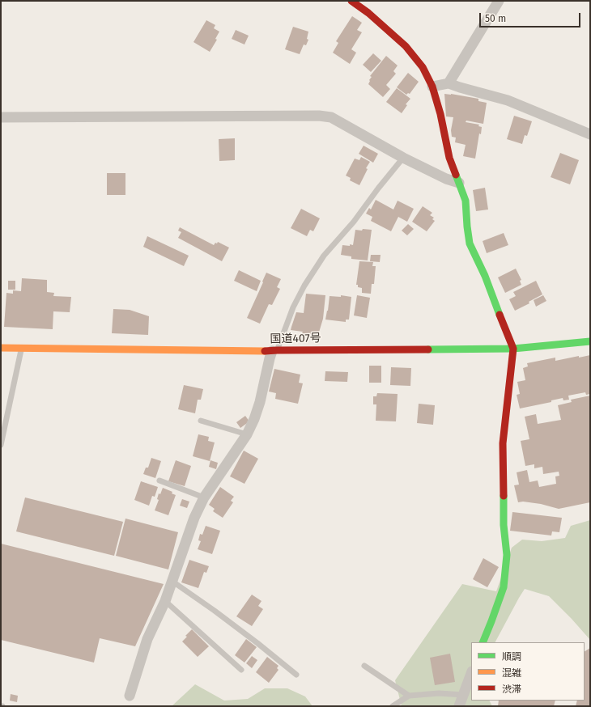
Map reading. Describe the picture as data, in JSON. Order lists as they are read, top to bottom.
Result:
{
  "streets": {
    "main road": ["国道407号"]
  },
  "legend": ["順調", "混雑", "渋滞"],
  "scale_bar": "50 m"
}
